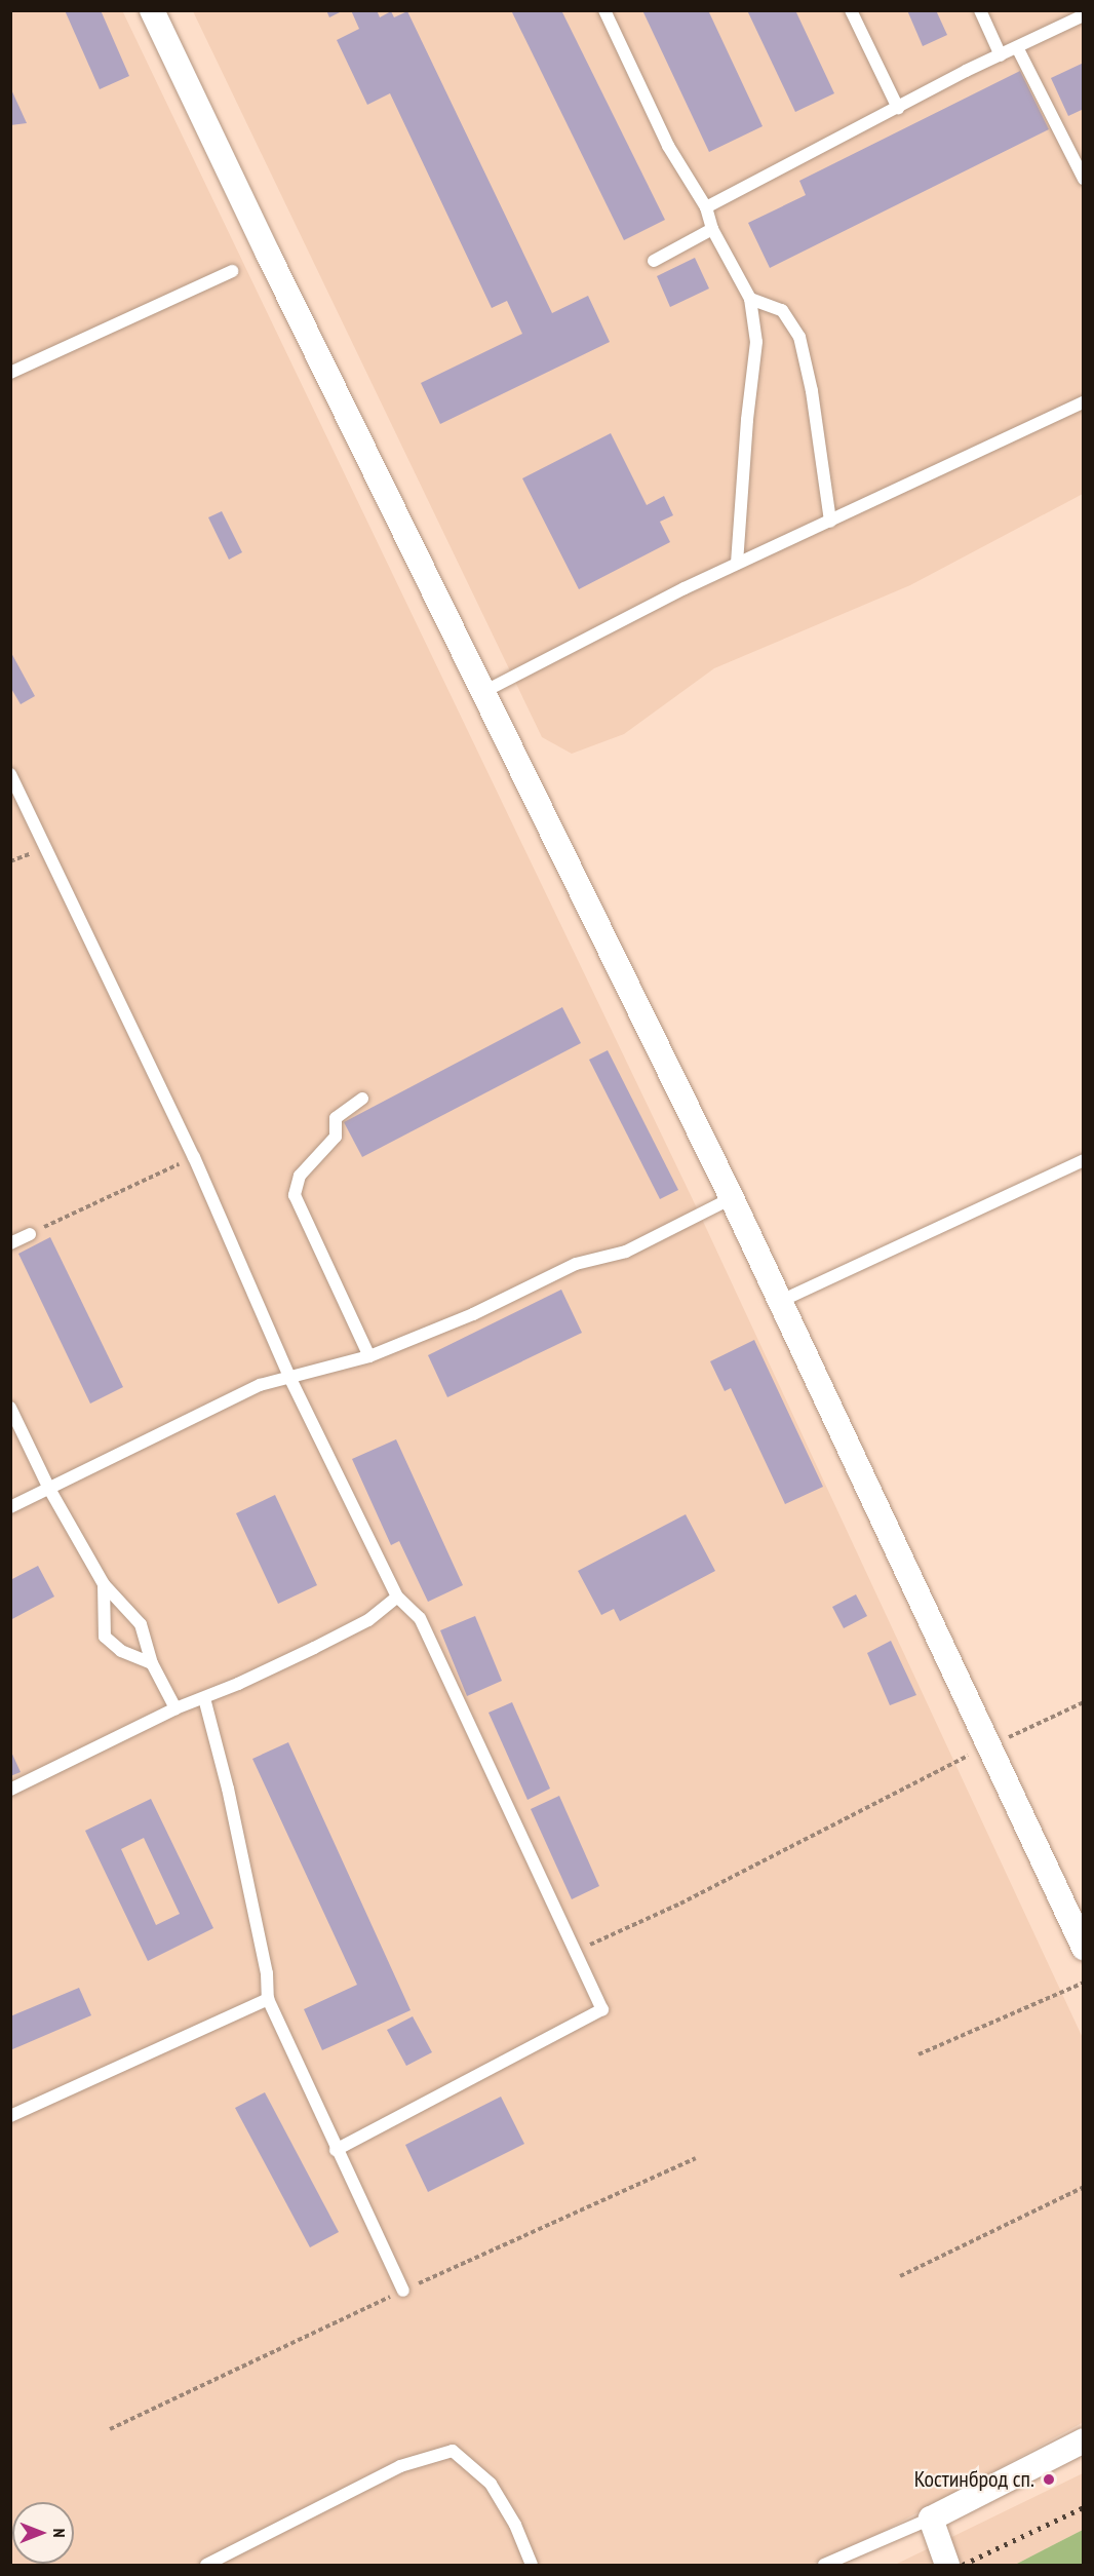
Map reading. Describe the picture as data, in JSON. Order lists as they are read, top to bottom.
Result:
{
  "places": ["Костинброд сп."],
  "north": "right"
}
